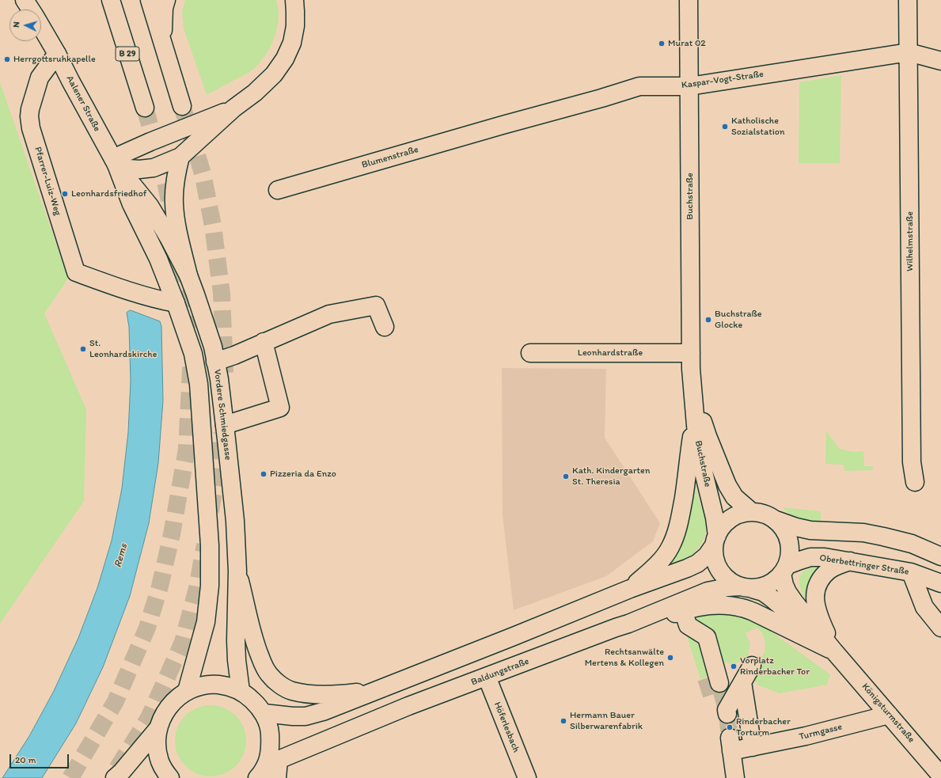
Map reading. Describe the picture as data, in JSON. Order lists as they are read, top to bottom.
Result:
{
  "streets": {
    "main road": [
      "B 29",
      "Kaspar-Vogt-Straße",
      "Aalener Straße",
      "Blumenstraße",
      "Pfarrer-Luiz-Weg",
      "Buchstraße",
      "Wilhelmstraße",
      "Leonhardstraße",
      "Vordere Schmiedgasse",
      "Oberbettringer Straße",
      "Baldungstraße",
      "Königsturmstraße",
      "Höferlesbach",
      "Turmgasse"
    ]
  },
  "crossings": [
    ["Kaspar-Vogt-Straße", "Blumenstraße"],
    ["Kaspar-Vogt-Straße", "Buchstraße"],
    ["Kaspar-Vogt-Straße", "Wilhelmstraße"],
    ["Aalener Straße", "Pfarrer-Luiz-Weg"],
    ["Aalener Straße", "Vordere Schmiedgasse"],
    ["Pfarrer-Luiz-Weg", "Vordere Schmiedgasse"],
    ["Buchstraße", "Leonhardstraße"],
    ["Buchstraße", "Oberbettringer Straße"],
    ["Buchstraße", "Baldungstraße"],
    ["Buchstraße", "Königsturmstraße"],
    ["Oberbettringer Straße", "Baldungstraße"],
    ["Oberbettringer Straße", "Königsturmstraße"],
    ["Baldungstraße", "Königsturmstraße"],
    ["Baldungstraße", "Höferlesbach"],
    ["Königsturmstraße", "Turmgasse"]
  ],
  "water": ["Rems"],
  "places": [
    "Murat 02",
    "Herrgottsruhkapelle",
    "Katholische Sozialstation",
    "Leonhardsfriedhof",
    "Buchstraße Glocke",
    "St. Leonhardskirche",
    "Pizzeria da Enzo",
    "Kath. Kindergarten St. Theresia",
    "Rechtsanwälte Mertens & Kollegen",
    "Vorplatz Rinderbacher Tor",
    "Hermann Bauer Silberwarenfabrik",
    "Rinderbacher Torturm"
  ],
  "scale_bar": "20 m",
  "north": "left"
}
